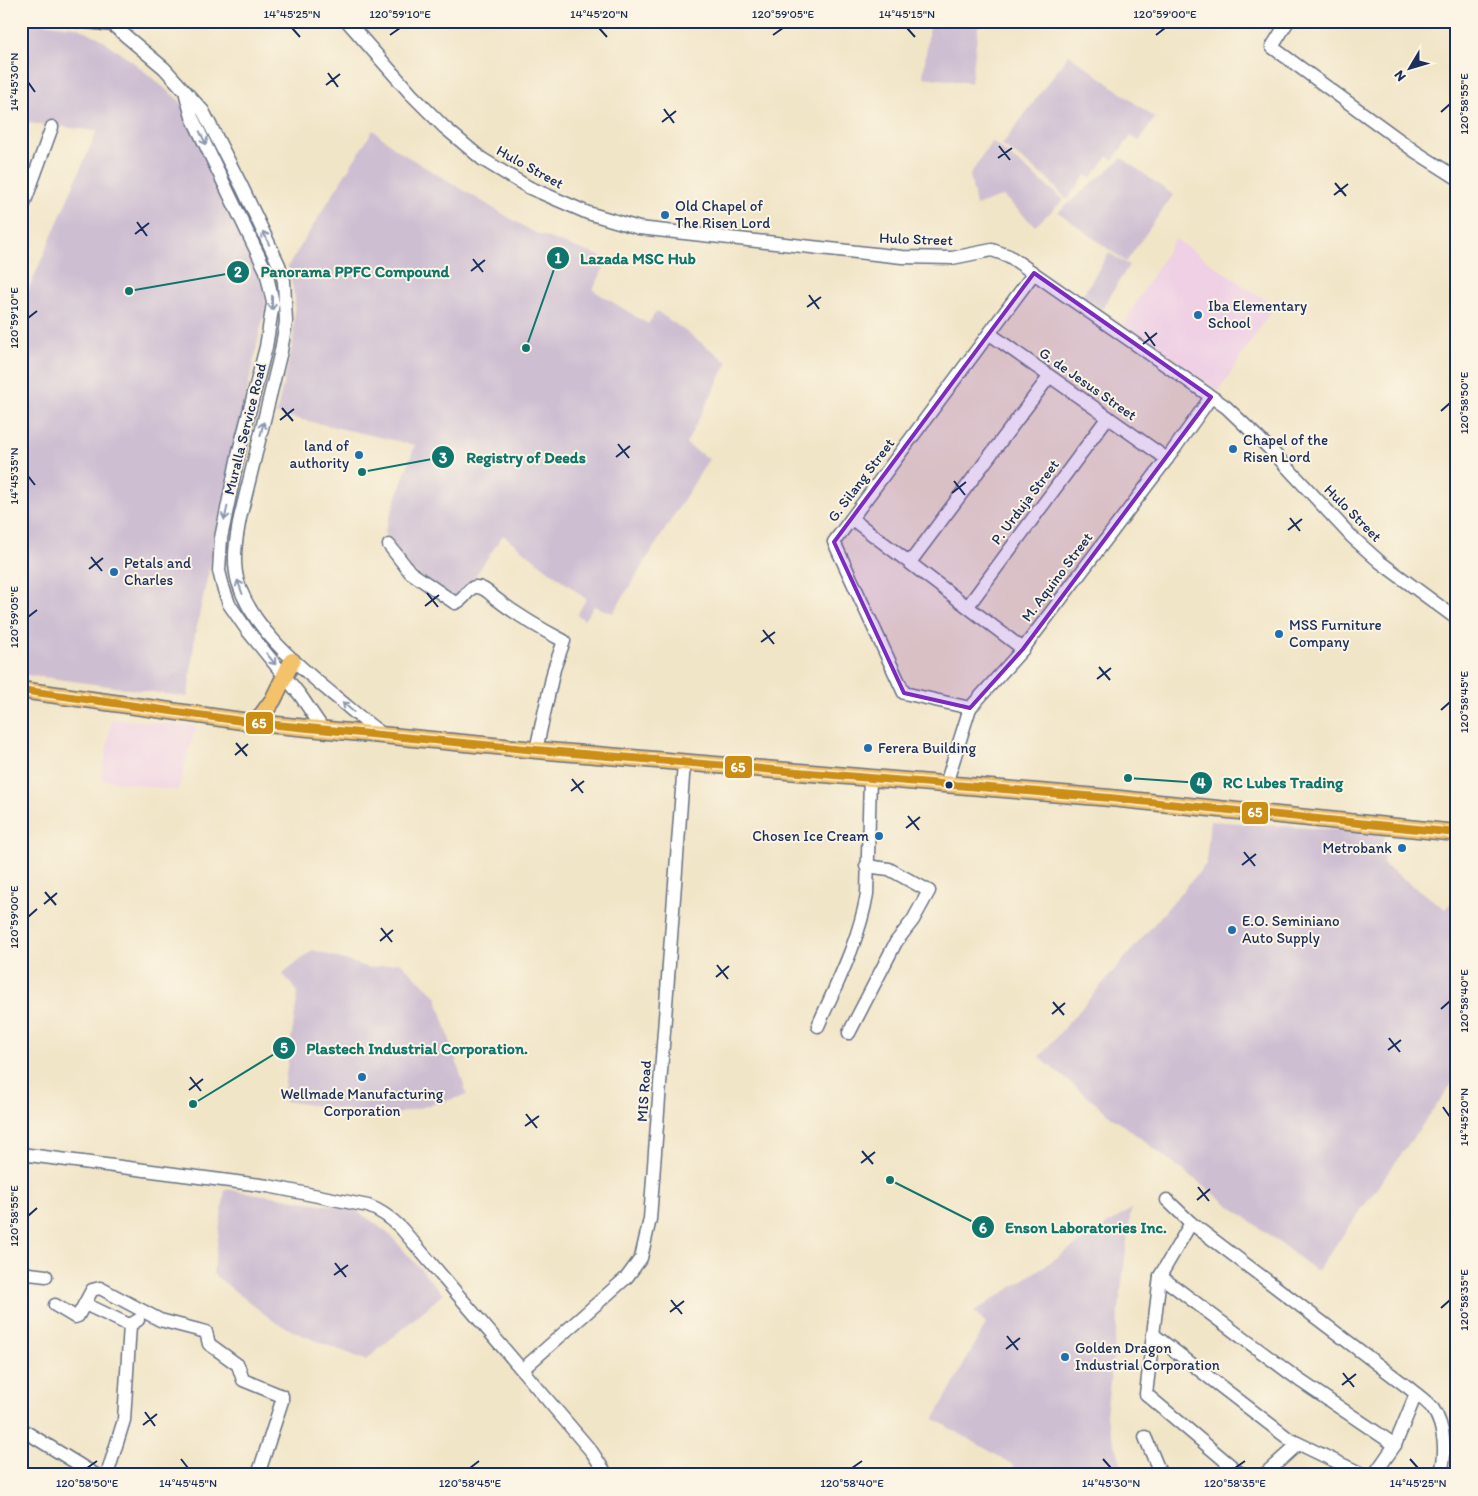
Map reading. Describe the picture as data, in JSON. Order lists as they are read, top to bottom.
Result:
{
  "streets": {
    "street": [
      "Hulo Street",
      "G. de Jesus Street",
      "Muralla Service Road",
      "G. Silang Street",
      "P. Urduja Street",
      "M. Aquino Street",
      "MIS Road"
    ]
  },
  "crossings": [
    ["Hulo Street", "G. Silang Street"],
    ["Hulo Street", "M. Aquino Street"],
    ["G. de Jesus Street", "G. Silang Street"],
    ["G. de Jesus Street", "P. Urduja Street"],
    ["G. de Jesus Street", "M. Aquino Street"],
    ["G. Silang Street", "M. Aquino Street"]
  ],
  "places": [
    "Old Chapel of The Risen Lord",
    "Panorama PPFC Compound",
    "Iba Elementary School",
    "Lazada MSC Hub",
    "Chapel of the Risen Lord",
    "land of authority",
    "Registry of Deeds",
    "Petals and Charles",
    "MSS Furniture Company",
    "Ferera Building",
    "RC Lubes Trading",
    "Chosen Ice Cream",
    "Metrobank",
    "E.O. Seminiano Auto Supply",
    "Wellmade Manufacturing Corporation",
    "Plastech Industrial Corporation.",
    "Enson Laboratories Inc.",
    "Golden Dragon Industrial Corporation"
  ],
  "lines": ["transit line 65"],
  "north": "bottom left",
  "coordinates": [
    "14°45'25\"N",
    "120°59'10\"E",
    "14°45'20\"N",
    "120°59'05\"E",
    "14°45'15\"N",
    "120°59'00\"E",
    "14°45'30\"N",
    "120°58'55\"E",
    "120°58'50\"E",
    "14°45'35\"N",
    "120°58'45\"E",
    "120°58'40\"E",
    "120°58'35\"E",
    "14°45'45\"N"
  ]
}
